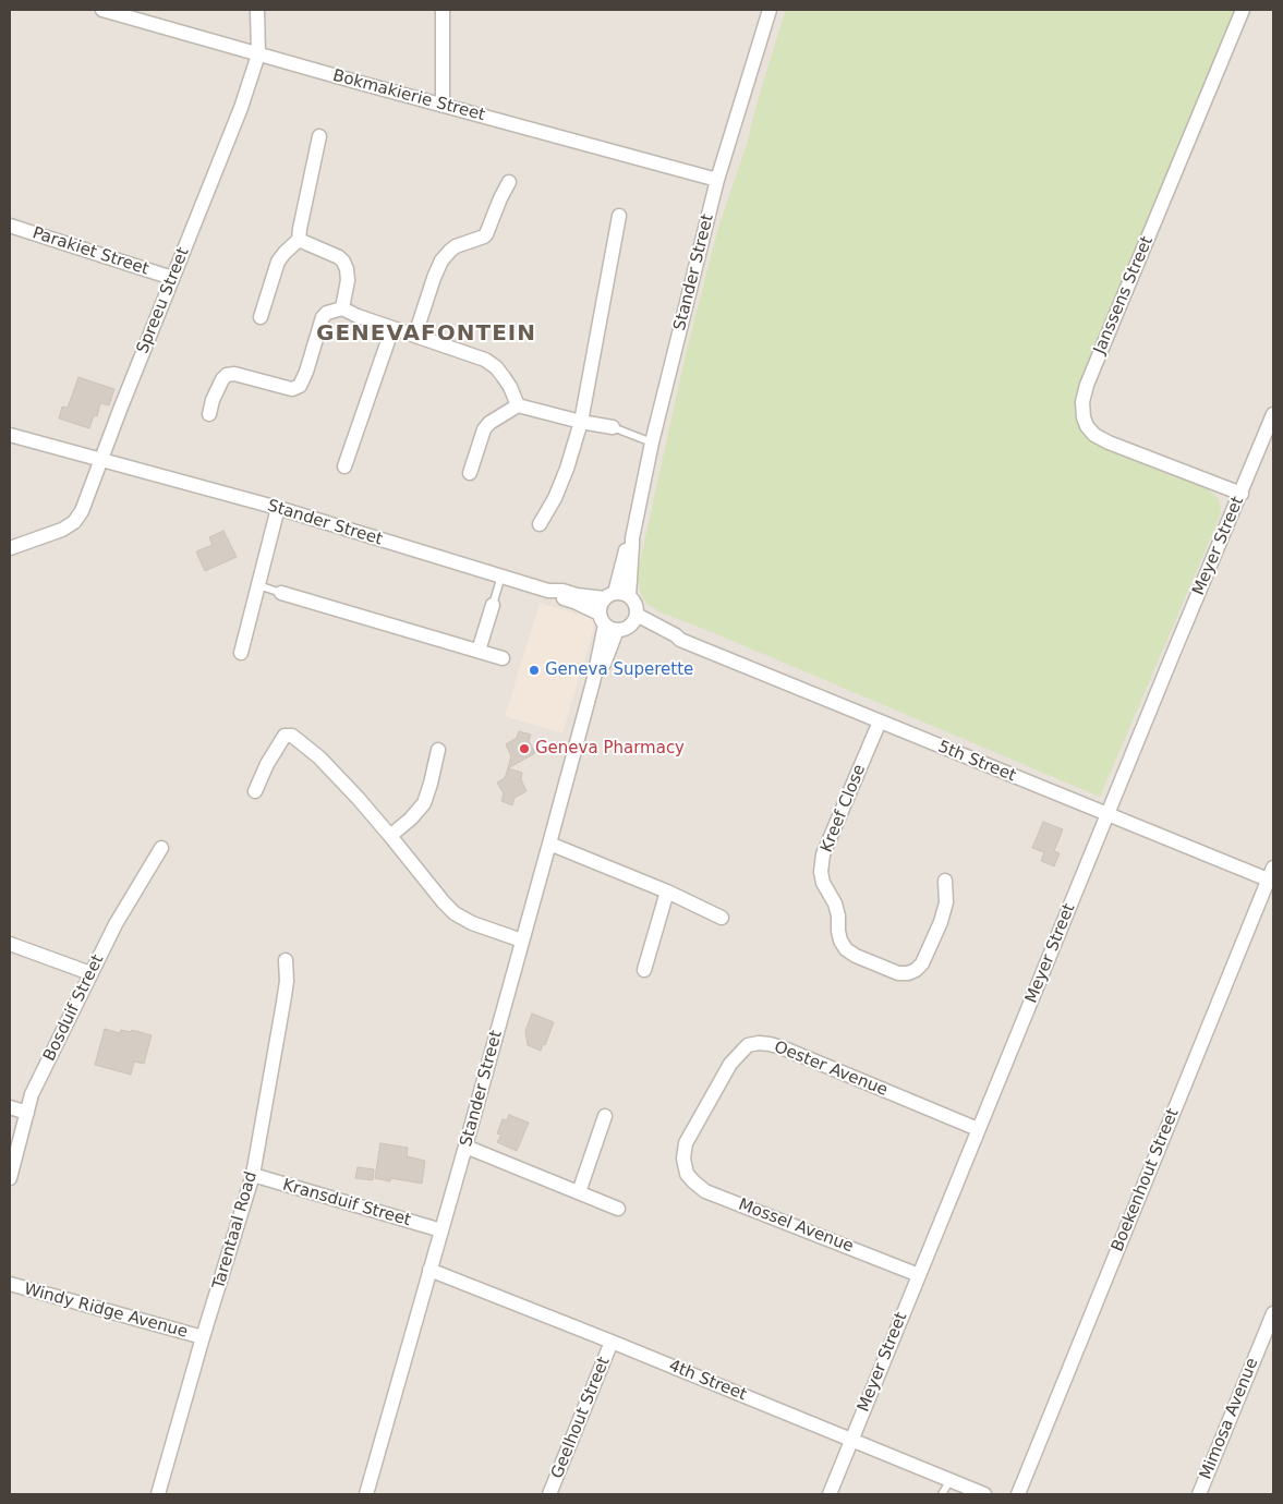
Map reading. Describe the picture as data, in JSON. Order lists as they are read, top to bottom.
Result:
{
  "streets": {
    "street": [
      "Bokmakierie Street",
      "Parakiet Street",
      "Stander Street",
      "Janssens Street",
      "Spreeu Street",
      "Meyer Street",
      "5th Street",
      "Kreef Close",
      "Bosduif Street",
      "Oester Avenue",
      "Boekenhout Street",
      "Kransduif Street",
      "Mossel Avenue",
      "Tarentaal Road",
      "Windy Ridge Avenue",
      "4th Street",
      "Geelhout Street",
      "Mimosa Avenue"
    ]
  },
  "crossings": [
    ["Bokmakierie Street", "Stander Street"],
    ["Bokmakierie Street", "Spreeu Street"],
    ["Parakiet Street", "Spreeu Street"],
    ["Stander Street", "Spreeu Street"],
    ["Stander Street", "5th Street"],
    ["Stander Street", "Kransduif Street"],
    ["Stander Street", "4th Street"],
    ["Janssens Street", "Meyer Street"],
    ["Meyer Street", "5th Street"],
    ["Meyer Street", "Oester Avenue"],
    ["Meyer Street", "Mossel Avenue"],
    ["Meyer Street", "4th Street"],
    ["5th Street", "Kreef Close"],
    ["5th Street", "Boekenhout Street"],
    ["Oester Avenue", "Mossel Avenue"],
    ["Kransduif Street", "Tarentaal Road"],
    ["Tarentaal Road", "Windy Ridge Avenue"],
    ["4th Street", "Geelhout Street"]
  ],
  "districts": ["GENEVAFONTEIN"],
  "places": ["Geneva Superette", "Geneva Pharmacy"]
}
